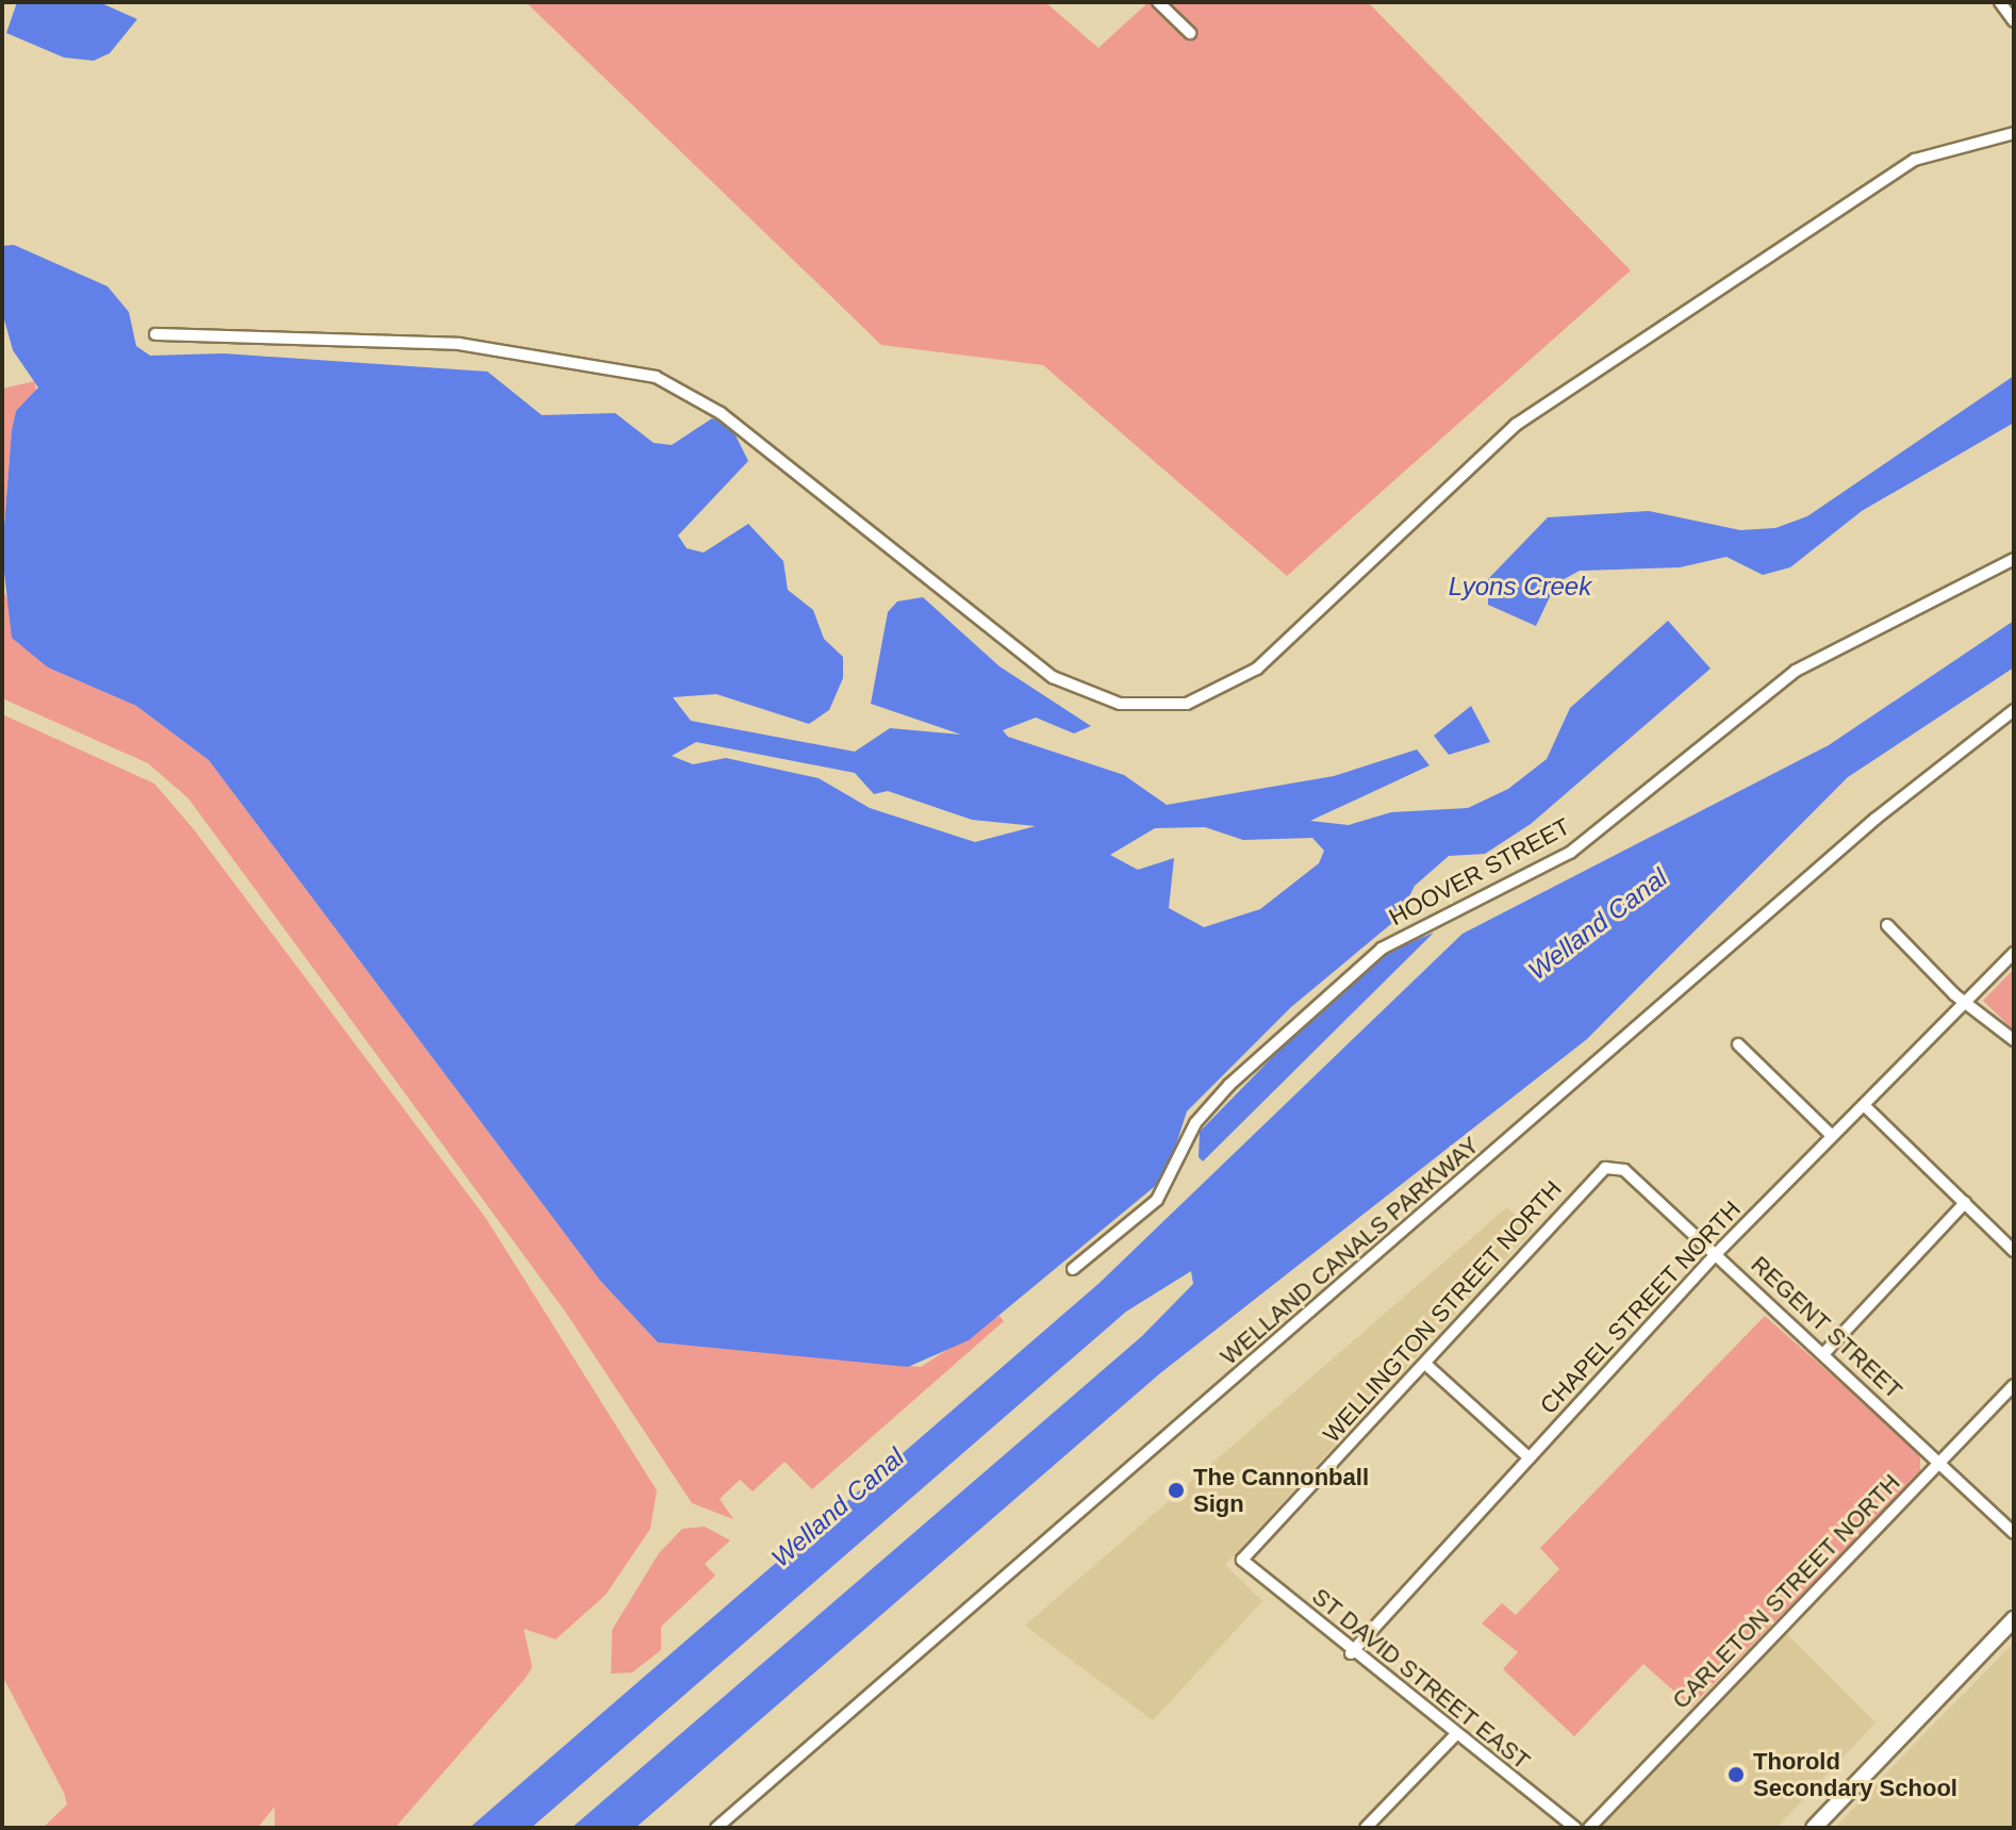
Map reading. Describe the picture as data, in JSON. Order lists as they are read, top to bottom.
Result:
{
  "streets": {
    "street": [
      "HOOVER STREET",
      "WELLAND CANALS PARKWAY",
      "CHAPEL STREET NORTH",
      "WELLINGTON STREET NORTH",
      "REGENT STREET",
      "CARLETON STREET NORTH",
      "ST DAVID STREET EAST"
    ]
  },
  "crossings": [
    ["CHAPEL STREET NORTH", "REGENT STREET"],
    ["CHAPEL STREET NORTH", "ST DAVID STREET EAST"],
    ["WELLINGTON STREET NORTH", "REGENT STREET"],
    ["WELLINGTON STREET NORTH", "ST DAVID STREET EAST"],
    ["REGENT STREET", "CARLETON STREET NORTH"]
  ],
  "water": ["Lyons Creek", "Welland Canal"],
  "places": ["The Cannonball Sign", "Thorold Secondary School"]
}
